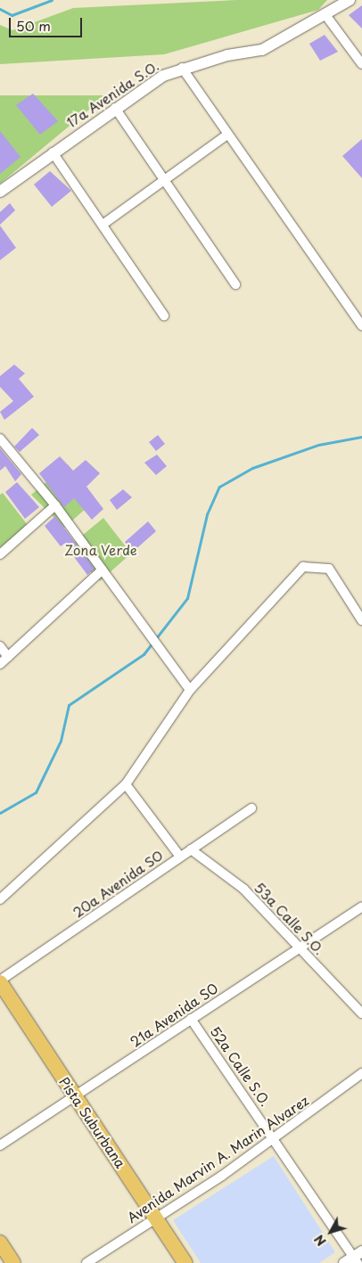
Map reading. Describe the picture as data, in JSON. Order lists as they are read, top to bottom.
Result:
{
  "streets": {
    "main road": ["Pista Suburbana"],
    "street": [
      "17a Avenida S.O.",
      "20a Avenida SO",
      "53a Calle S.O.",
      "21a Avenida SO",
      "52a Calle S.O.",
      "Avenida Marvin A. Marin Alvarez"
    ]
  },
  "crossings": [
    ["20a Avenida SO", "53a Calle S.O."],
    ["20a Avenida SO", "Pista Suburbana"],
    ["53a Calle S.O.", "21a Avenida SO"],
    ["21a Avenida SO", "52a Calle S.O."],
    ["21a Avenida SO", "Pista Suburbana"],
    ["52a Calle S.O.", "Avenida Marvin A. Marin Alvarez"],
    ["Pista Suburbana", "Avenida Marvin A. Marin Alvarez"]
  ],
  "parks": ["Zona Verde"],
  "scale_bar": "50 m",
  "north": "bottom left"
}
